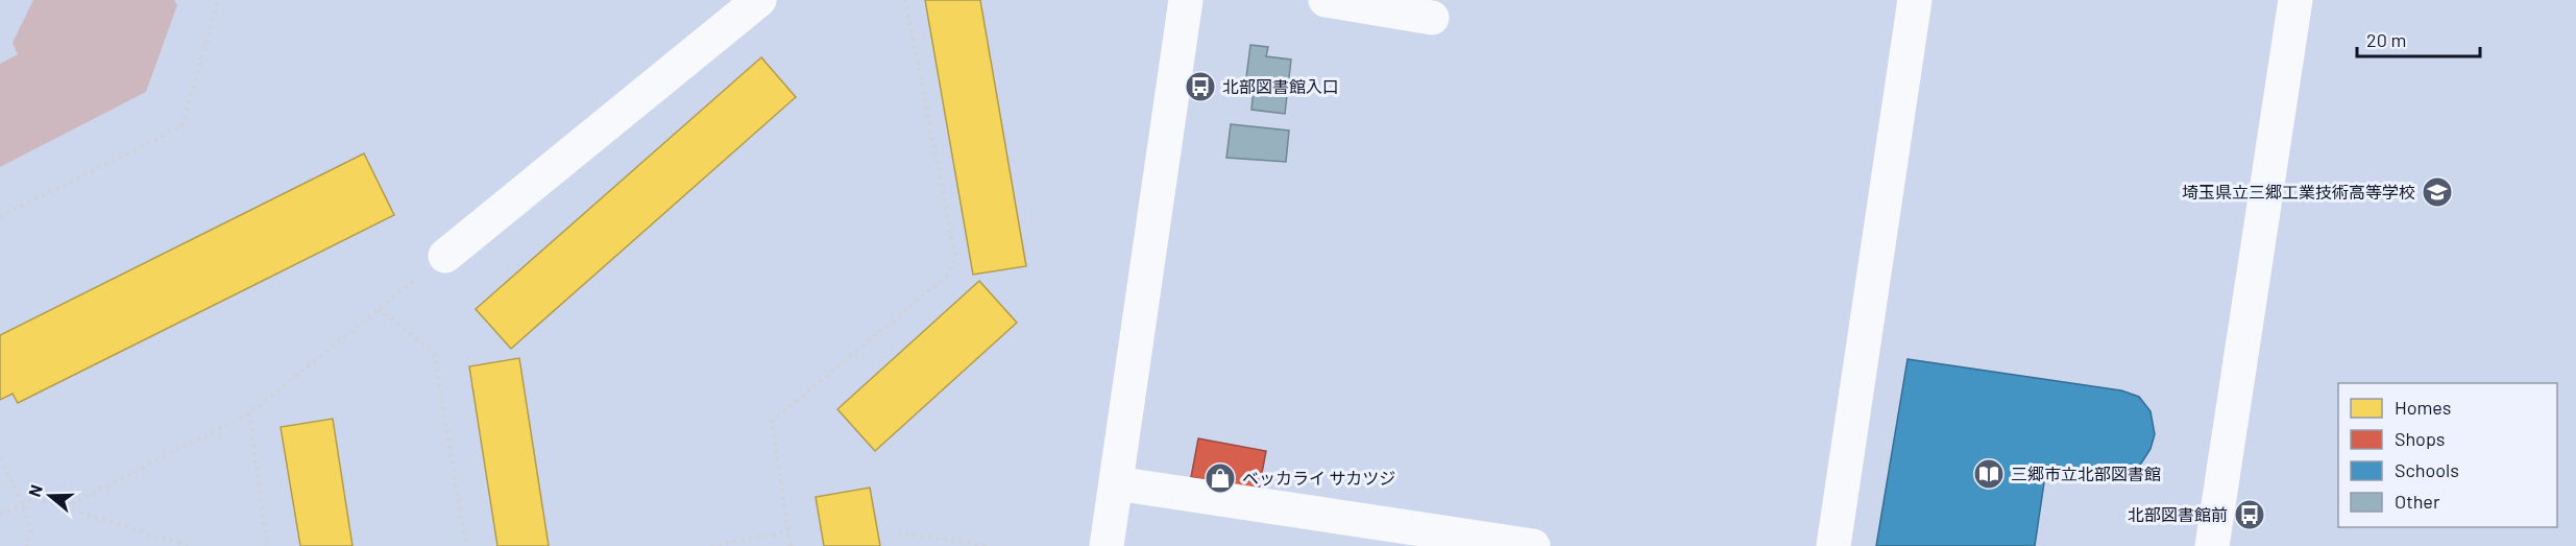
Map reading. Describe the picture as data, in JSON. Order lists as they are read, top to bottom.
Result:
{
  "places": {
    "bus stop": ["北部図書館入口", "北部図書館前"],
    "school or university": ["埼玉県立三郷工業技術高等学校"],
    "library": ["三郷市立北部図書館"],
    "shop": ["ベッカライ サカツジ"]
  },
  "legend": [
    "Homes",
    "Shops",
    "Schools",
    "Other"
  ],
  "scale_bar": "20 m",
  "north": "left"
}
